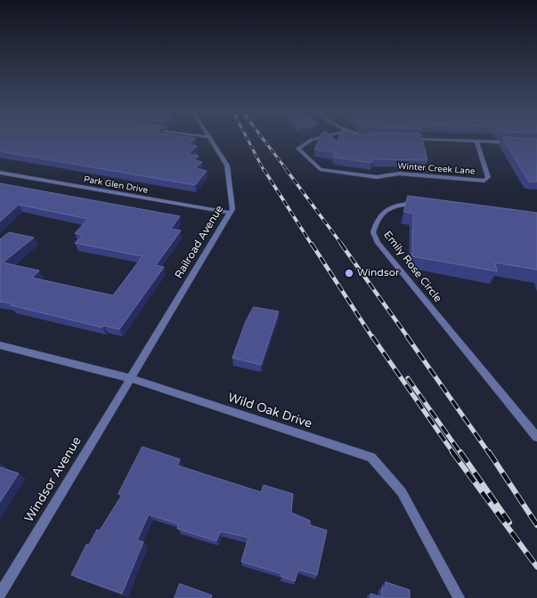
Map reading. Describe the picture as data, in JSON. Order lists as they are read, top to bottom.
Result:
{
  "streets": {
    "street": [
      "Winter Creek Lane",
      "Park Glen Drive",
      "Railroad Avenue",
      "Emily Rose Circle",
      "Wild Oak Drive",
      "Windsor Avenue"
    ]
  },
  "crossings": [
    ["Park Glen Drive", "Railroad Avenue"],
    ["Railroad Avenue", "Wild Oak Drive"],
    ["Railroad Avenue", "Windsor Avenue"],
    ["Wild Oak Drive", "Windsor Avenue"]
  ],
  "places": ["Windsor"]
}
